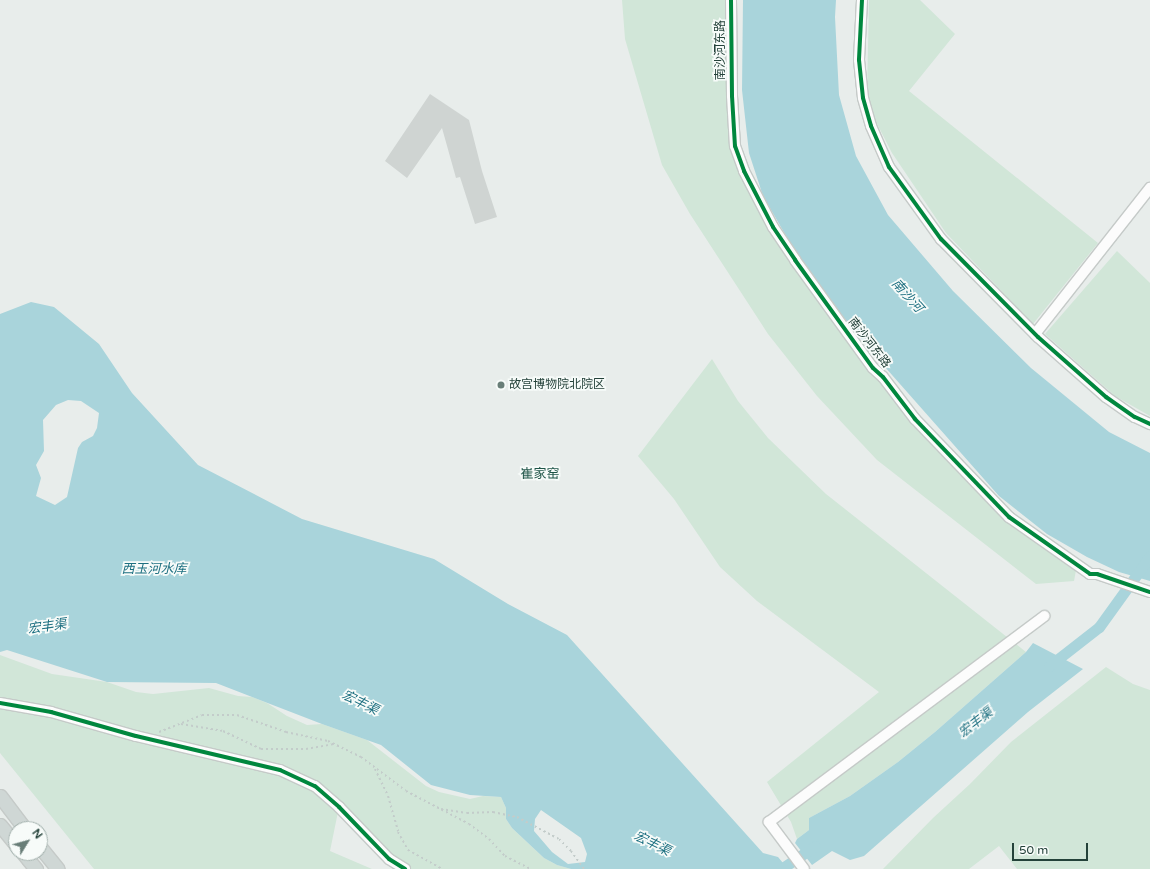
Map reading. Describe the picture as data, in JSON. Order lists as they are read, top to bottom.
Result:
{
  "streets": {
    "street": ["南沙河东路"]
  },
  "districts": ["崔家窑"],
  "water": ["南沙河", "西玉河水库", "宏丰渠"],
  "places": ["故宫博物院北院区"],
  "scale_bar": "50 m",
  "north": "top right"
}
